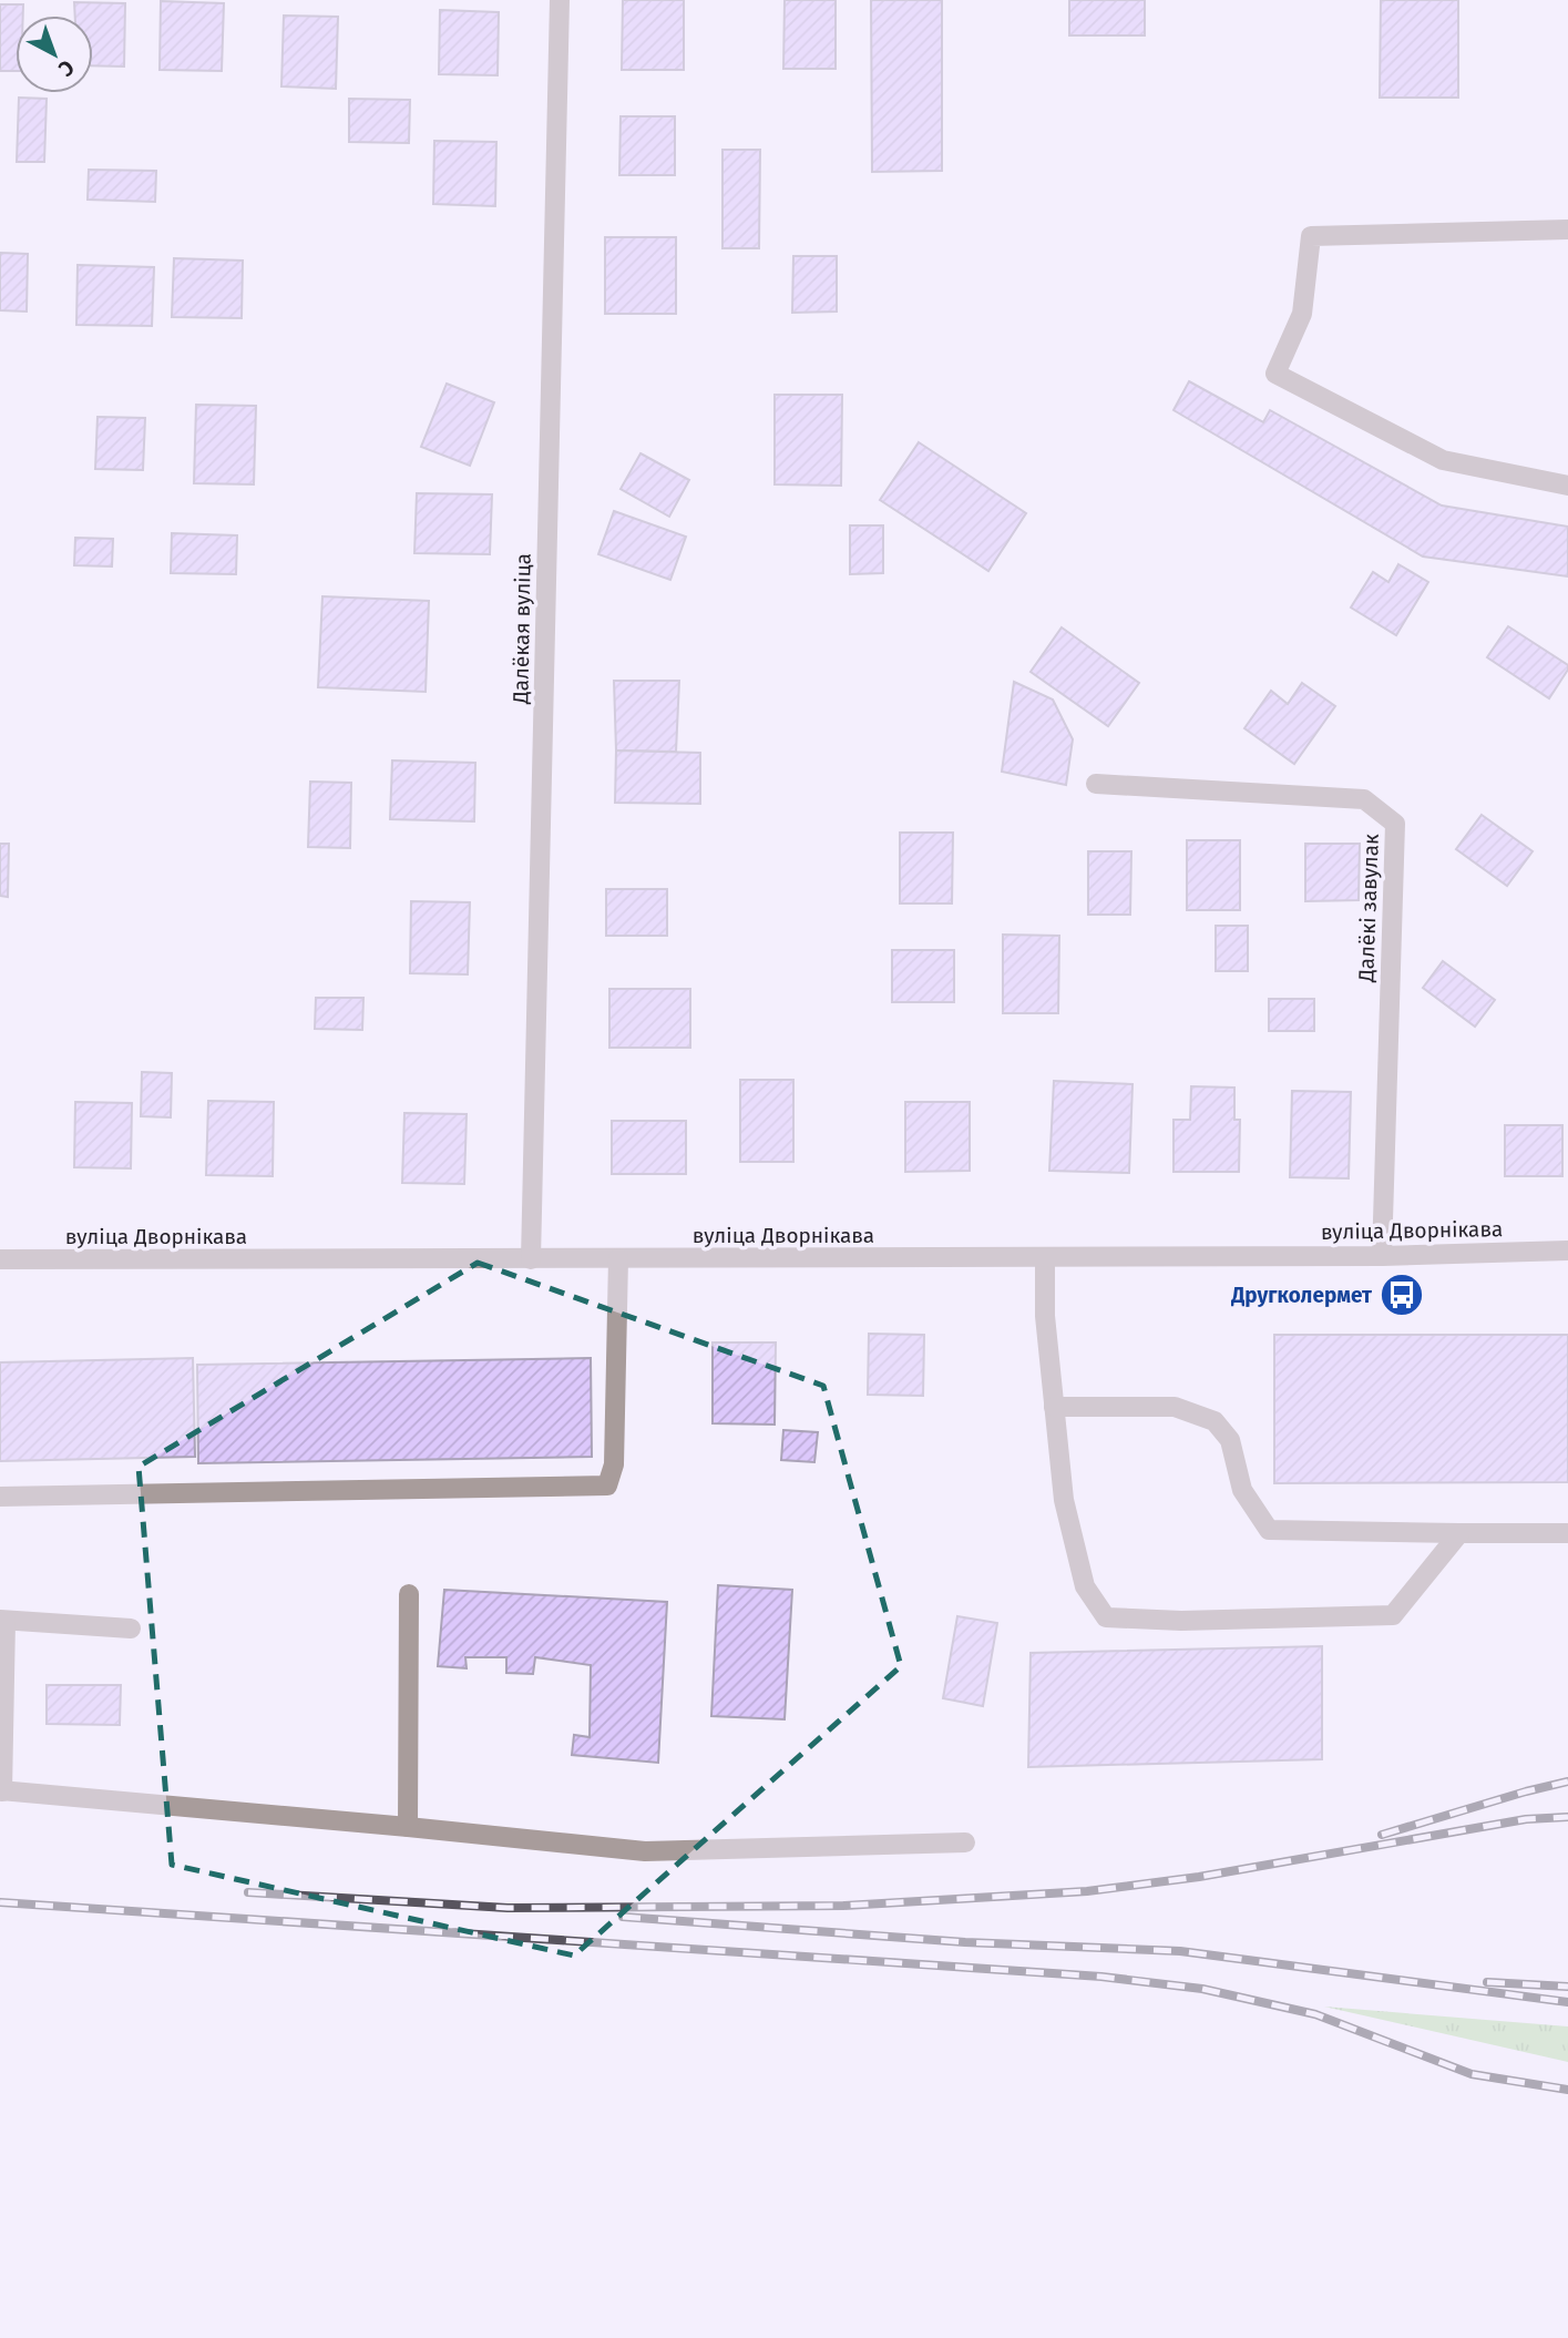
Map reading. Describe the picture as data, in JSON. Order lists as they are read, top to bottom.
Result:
{
  "streets": {
    "street": ["Далёкая вуліца", "Далёкі завулак", "вуліца Дворнікава"]
  },
  "crossings": [
    ["Далёкая вуліца", "вуліца Дворнікава"],
    ["Далёкі завулак", "вуліца Дворнікава"]
  ],
  "places": {
    "bus stop": ["Другколермет"]
  },
  "north": "bottom right"
}
